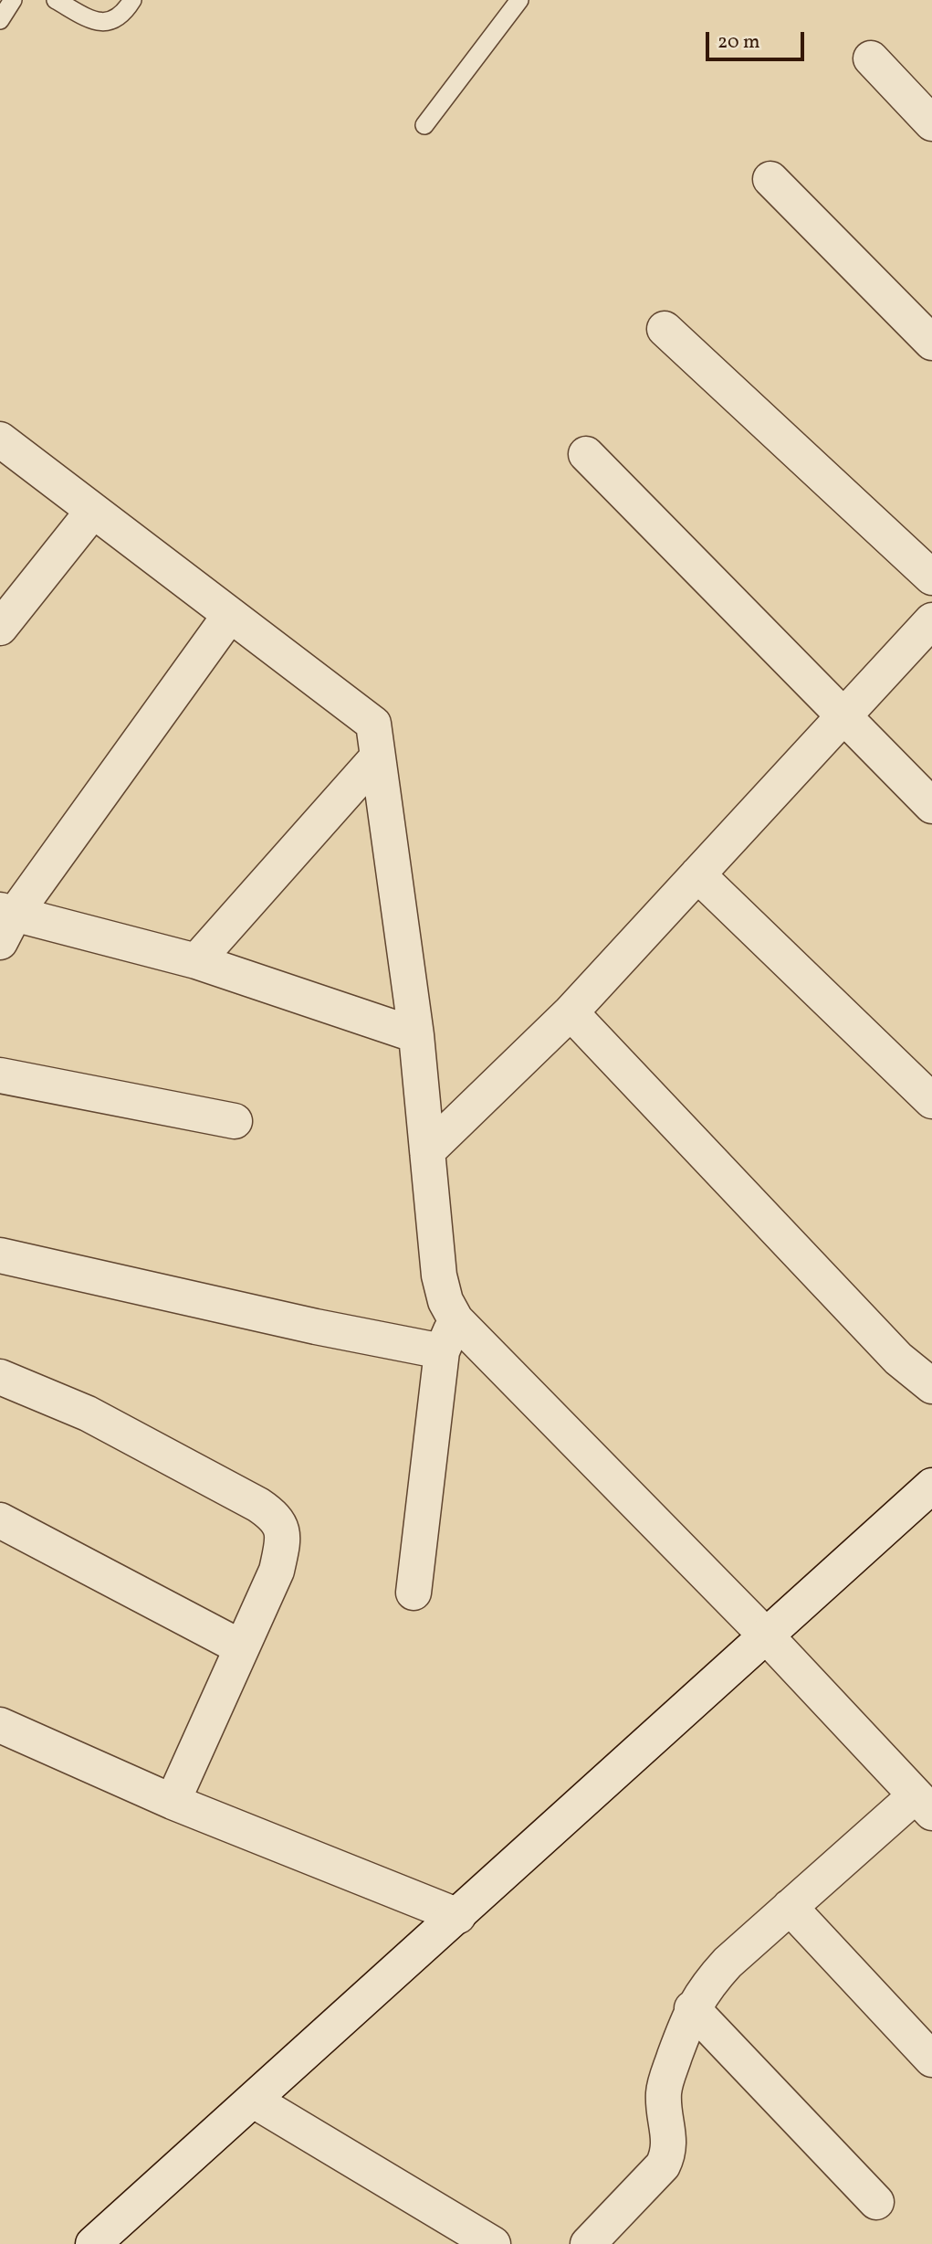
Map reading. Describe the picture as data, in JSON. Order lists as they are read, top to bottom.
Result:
{
  "scale_bar": "20 m"
}
